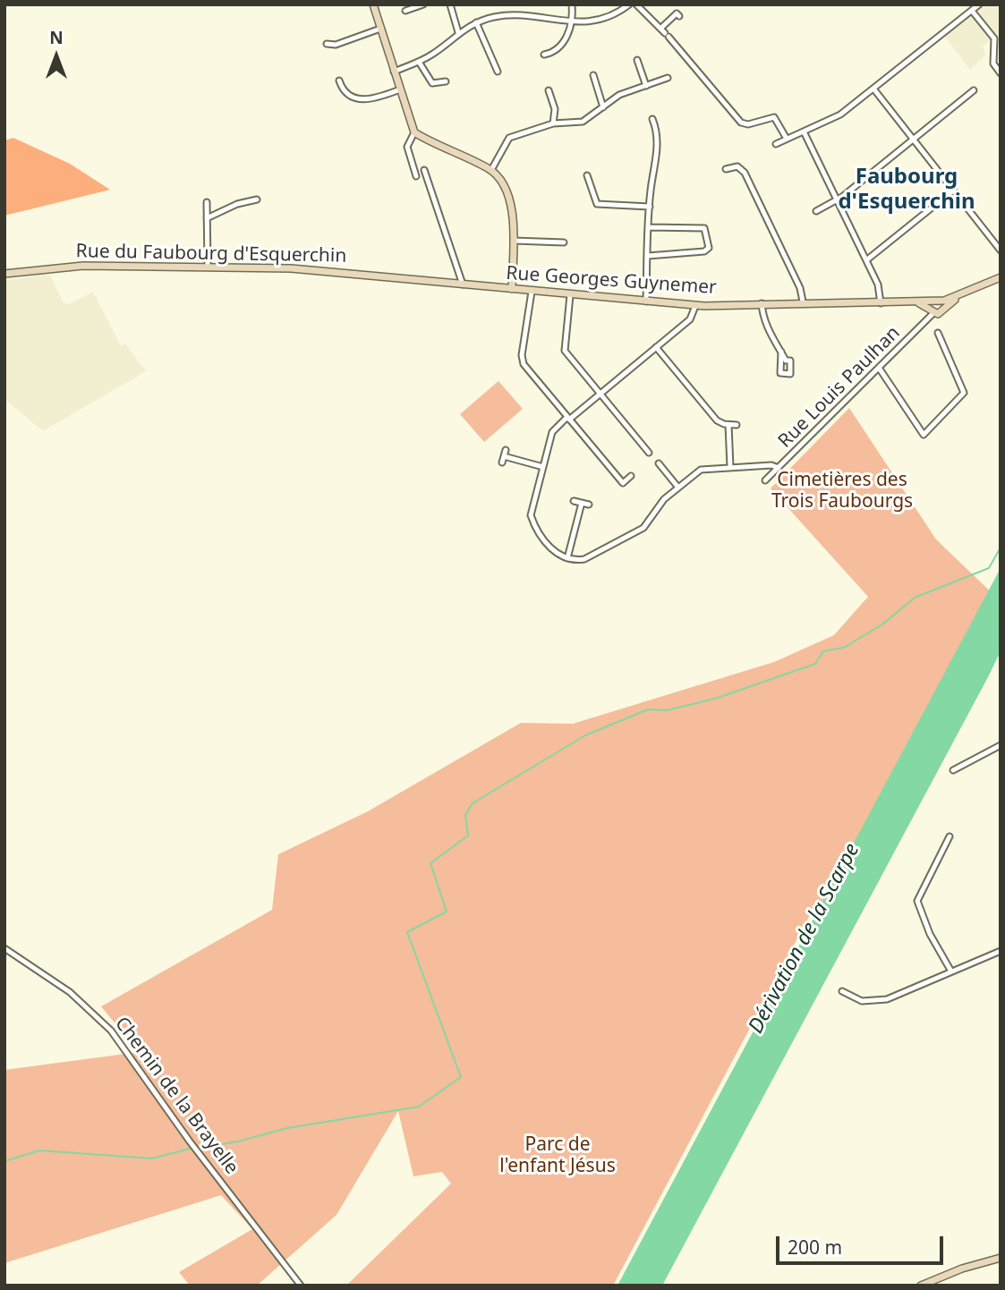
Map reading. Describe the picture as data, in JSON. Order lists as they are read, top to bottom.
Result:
{
  "streets": {
    "main road": ["Rue du Faubourg d'Esquerchin", "Rue Georges Guynemer"],
    "street": ["Rue Louis Paulhan", "Chemin de la Brayelle"]
  },
  "crossings": [
    ["Rue du Faubourg d'Esquerchin", "Rue Georges Guynemer"],
    ["Rue Georges Guynemer", "Rue Louis Paulhan"]
  ],
  "districts": ["Faubourg d'Esquerchin"],
  "water": ["Dérivation de la Scarpe"],
  "parks": ["Cimetières des Trois Faubourgs", "Parc de l'enfant Jésus"],
  "scale_bar": "200 m",
  "north": "top"
}
